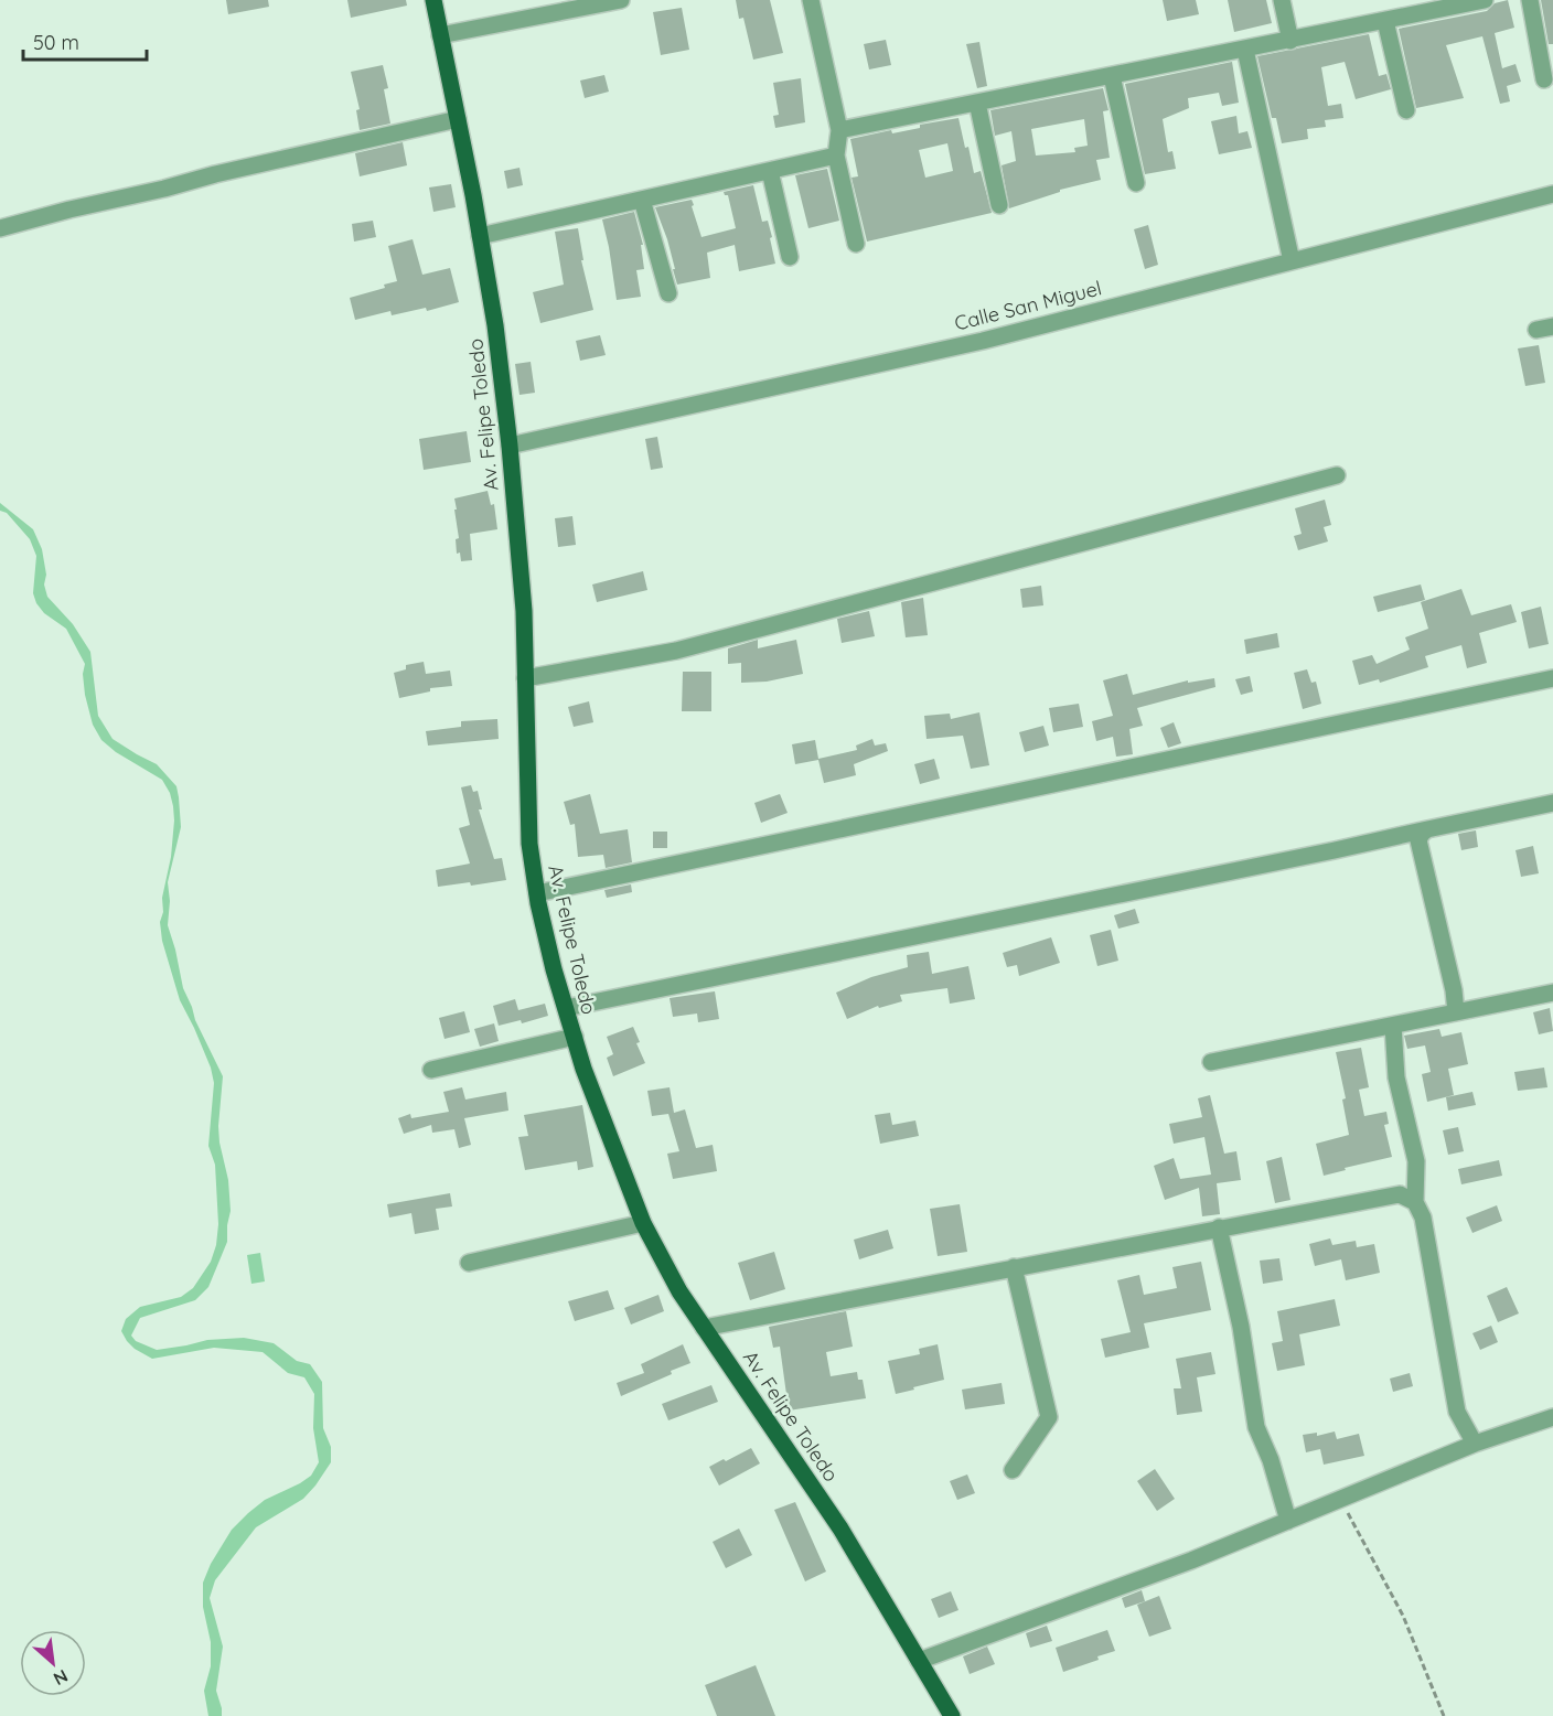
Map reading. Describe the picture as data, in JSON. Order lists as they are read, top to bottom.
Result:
{
  "streets": {
    "main road": ["Av. Felipe Toledo"],
    "street": ["Calle San Miguel"]
  },
  "crossings": [
    ["Calle San Miguel", "Av. Felipe Toledo"]
  ],
  "scale_bar": "50 m",
  "north": "bottom right"
}
